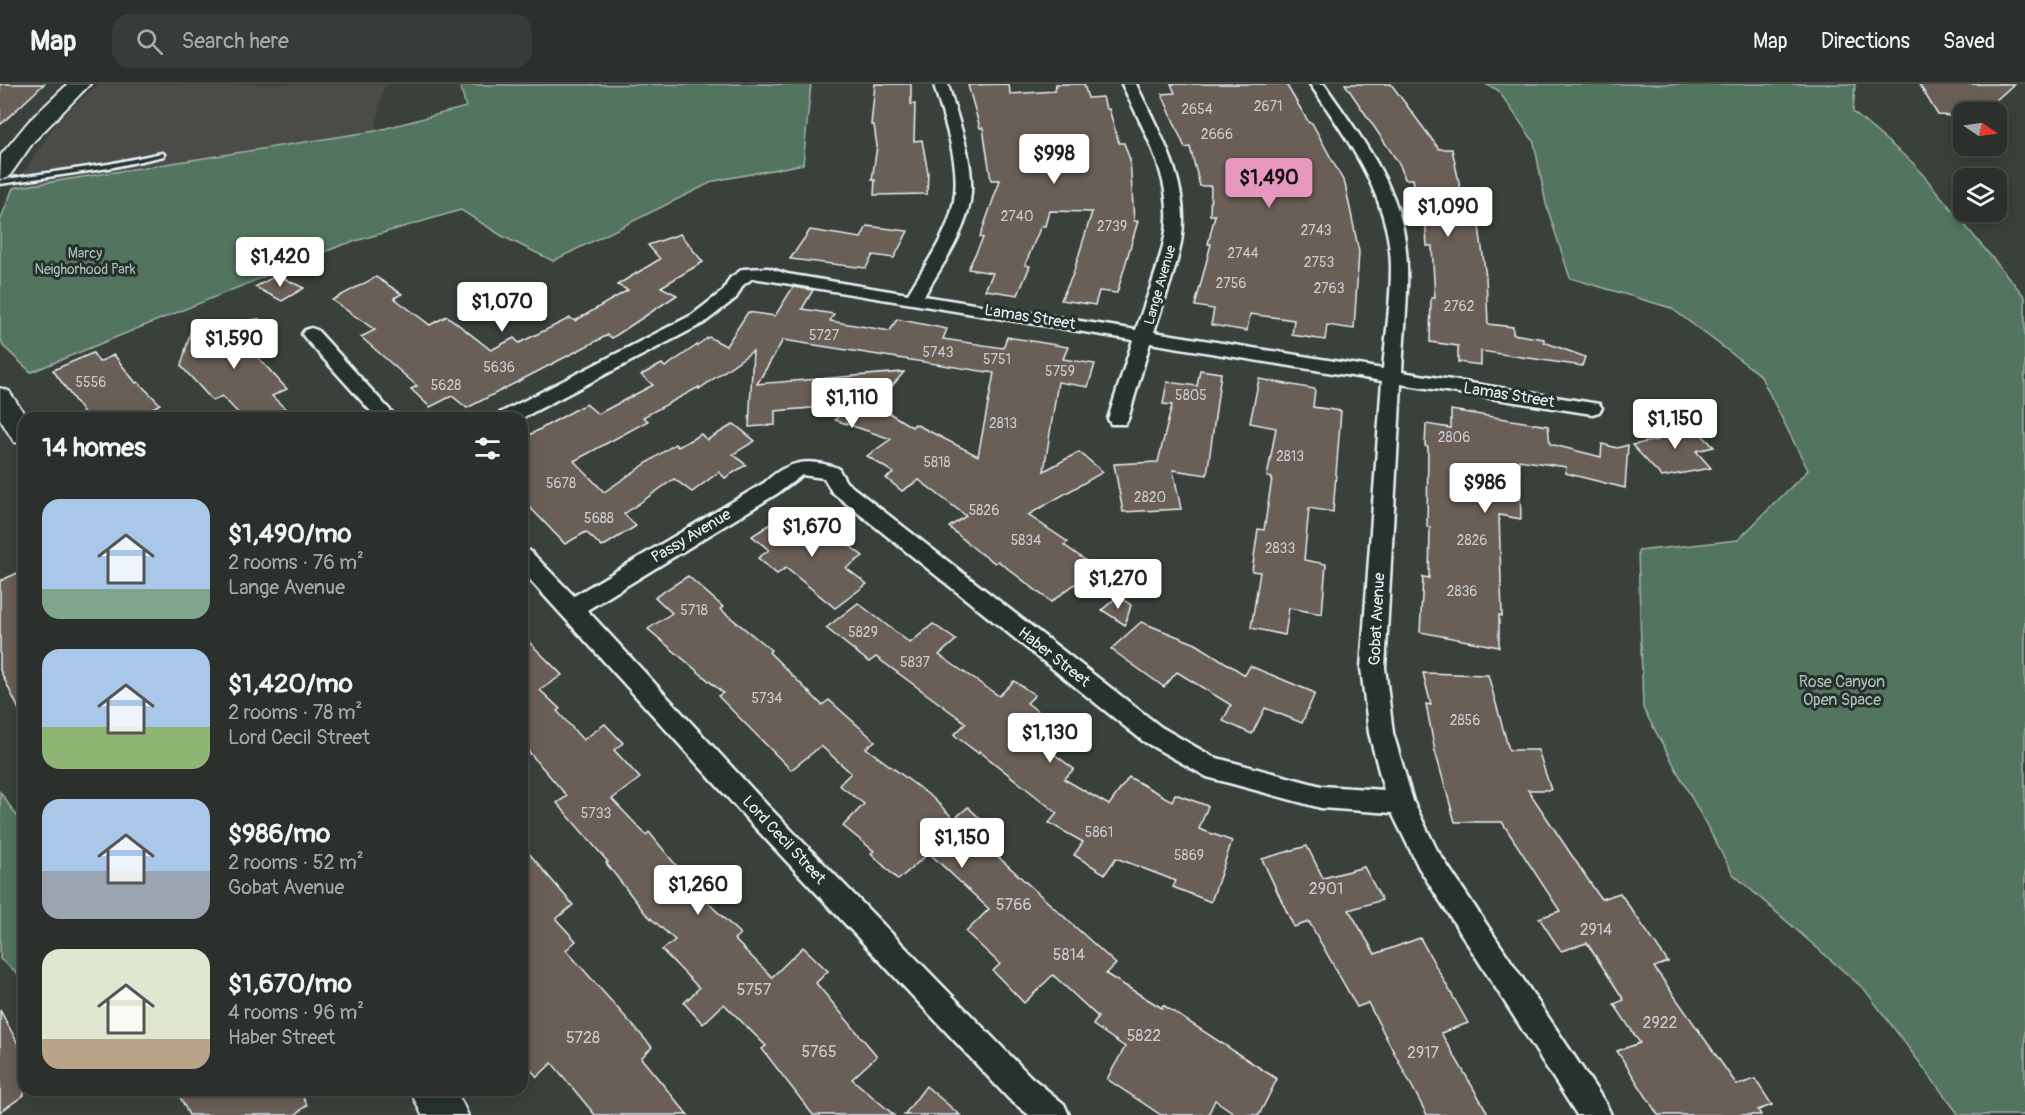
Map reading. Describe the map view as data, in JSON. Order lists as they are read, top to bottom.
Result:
{
  "streets": {
    "street": [
      "Lange Avenue",
      "Lamas Street",
      "Passy Avenue",
      "Gobat Avenue",
      "Haber Street",
      "Lord Cecil Street"
    ]
  },
  "crossings": [
    ["Lange Avenue", "Lamas Street"],
    ["Lamas Street", "Gobat Avenue"],
    ["Passy Avenue", "Haber Street"],
    ["Passy Avenue", "Lord Cecil Street"],
    ["Gobat Avenue", "Haber Street"]
  ],
  "parks": ["Marcy Neighorhood Park", "Rose Canyon Open Space"],
  "house_numbers": [
    "2671",
    "2654",
    "2666",
    "2740",
    "2739",
    "2743",
    "2744",
    "2753",
    "2756",
    "2763",
    "2762",
    "5727",
    "5743",
    "5751",
    "5636",
    "5759",
    "5556",
    "5628",
    "5805",
    "2813",
    "2806",
    "2813",
    "5818",
    "5678",
    "2820",
    "5826",
    "5688",
    "5834",
    "2826",
    "2833",
    "2836",
    "5718",
    "5829",
    "5837",
    "5734",
    "2856",
    "5733",
    "5861",
    "5869",
    "2901",
    "5766",
    "2914",
    "5814",
    "5757",
    "2922",
    "5822",
    "5728",
    "5765",
    "2917"
  ],
  "north": "right",
  "page": {
    "header": "Map",
    "search": "Search here",
    "nav": ["Map", "Directions", "Saved"],
    "price": [
      "$998",
      "$1,490",
      "$1,090",
      "$1,420",
      "$1,070",
      "$1,590",
      "$1,110",
      "$1,150",
      "$986",
      "$1,670",
      "$1,270",
      "$1,130",
      "$1,150",
      "$1,260"
    ],
    "heading": "14 homes",
    "list": [
      {
        "name": "$1,490/mo",
        "note": "2 rooms · 76 m² · Lange Avenue"
      },
      {
        "name": "$1,420/mo",
        "note": "2 rooms · 78 m² · Lord Cecil Street"
      },
      {
        "name": "$986/mo",
        "note": "2 rooms · 52 m² · Gobat Avenue"
      },
      {
        "name": "$1,670/mo",
        "note": "4 rooms · 96 m² · Haber Street"
      }
    ]
  }
}
